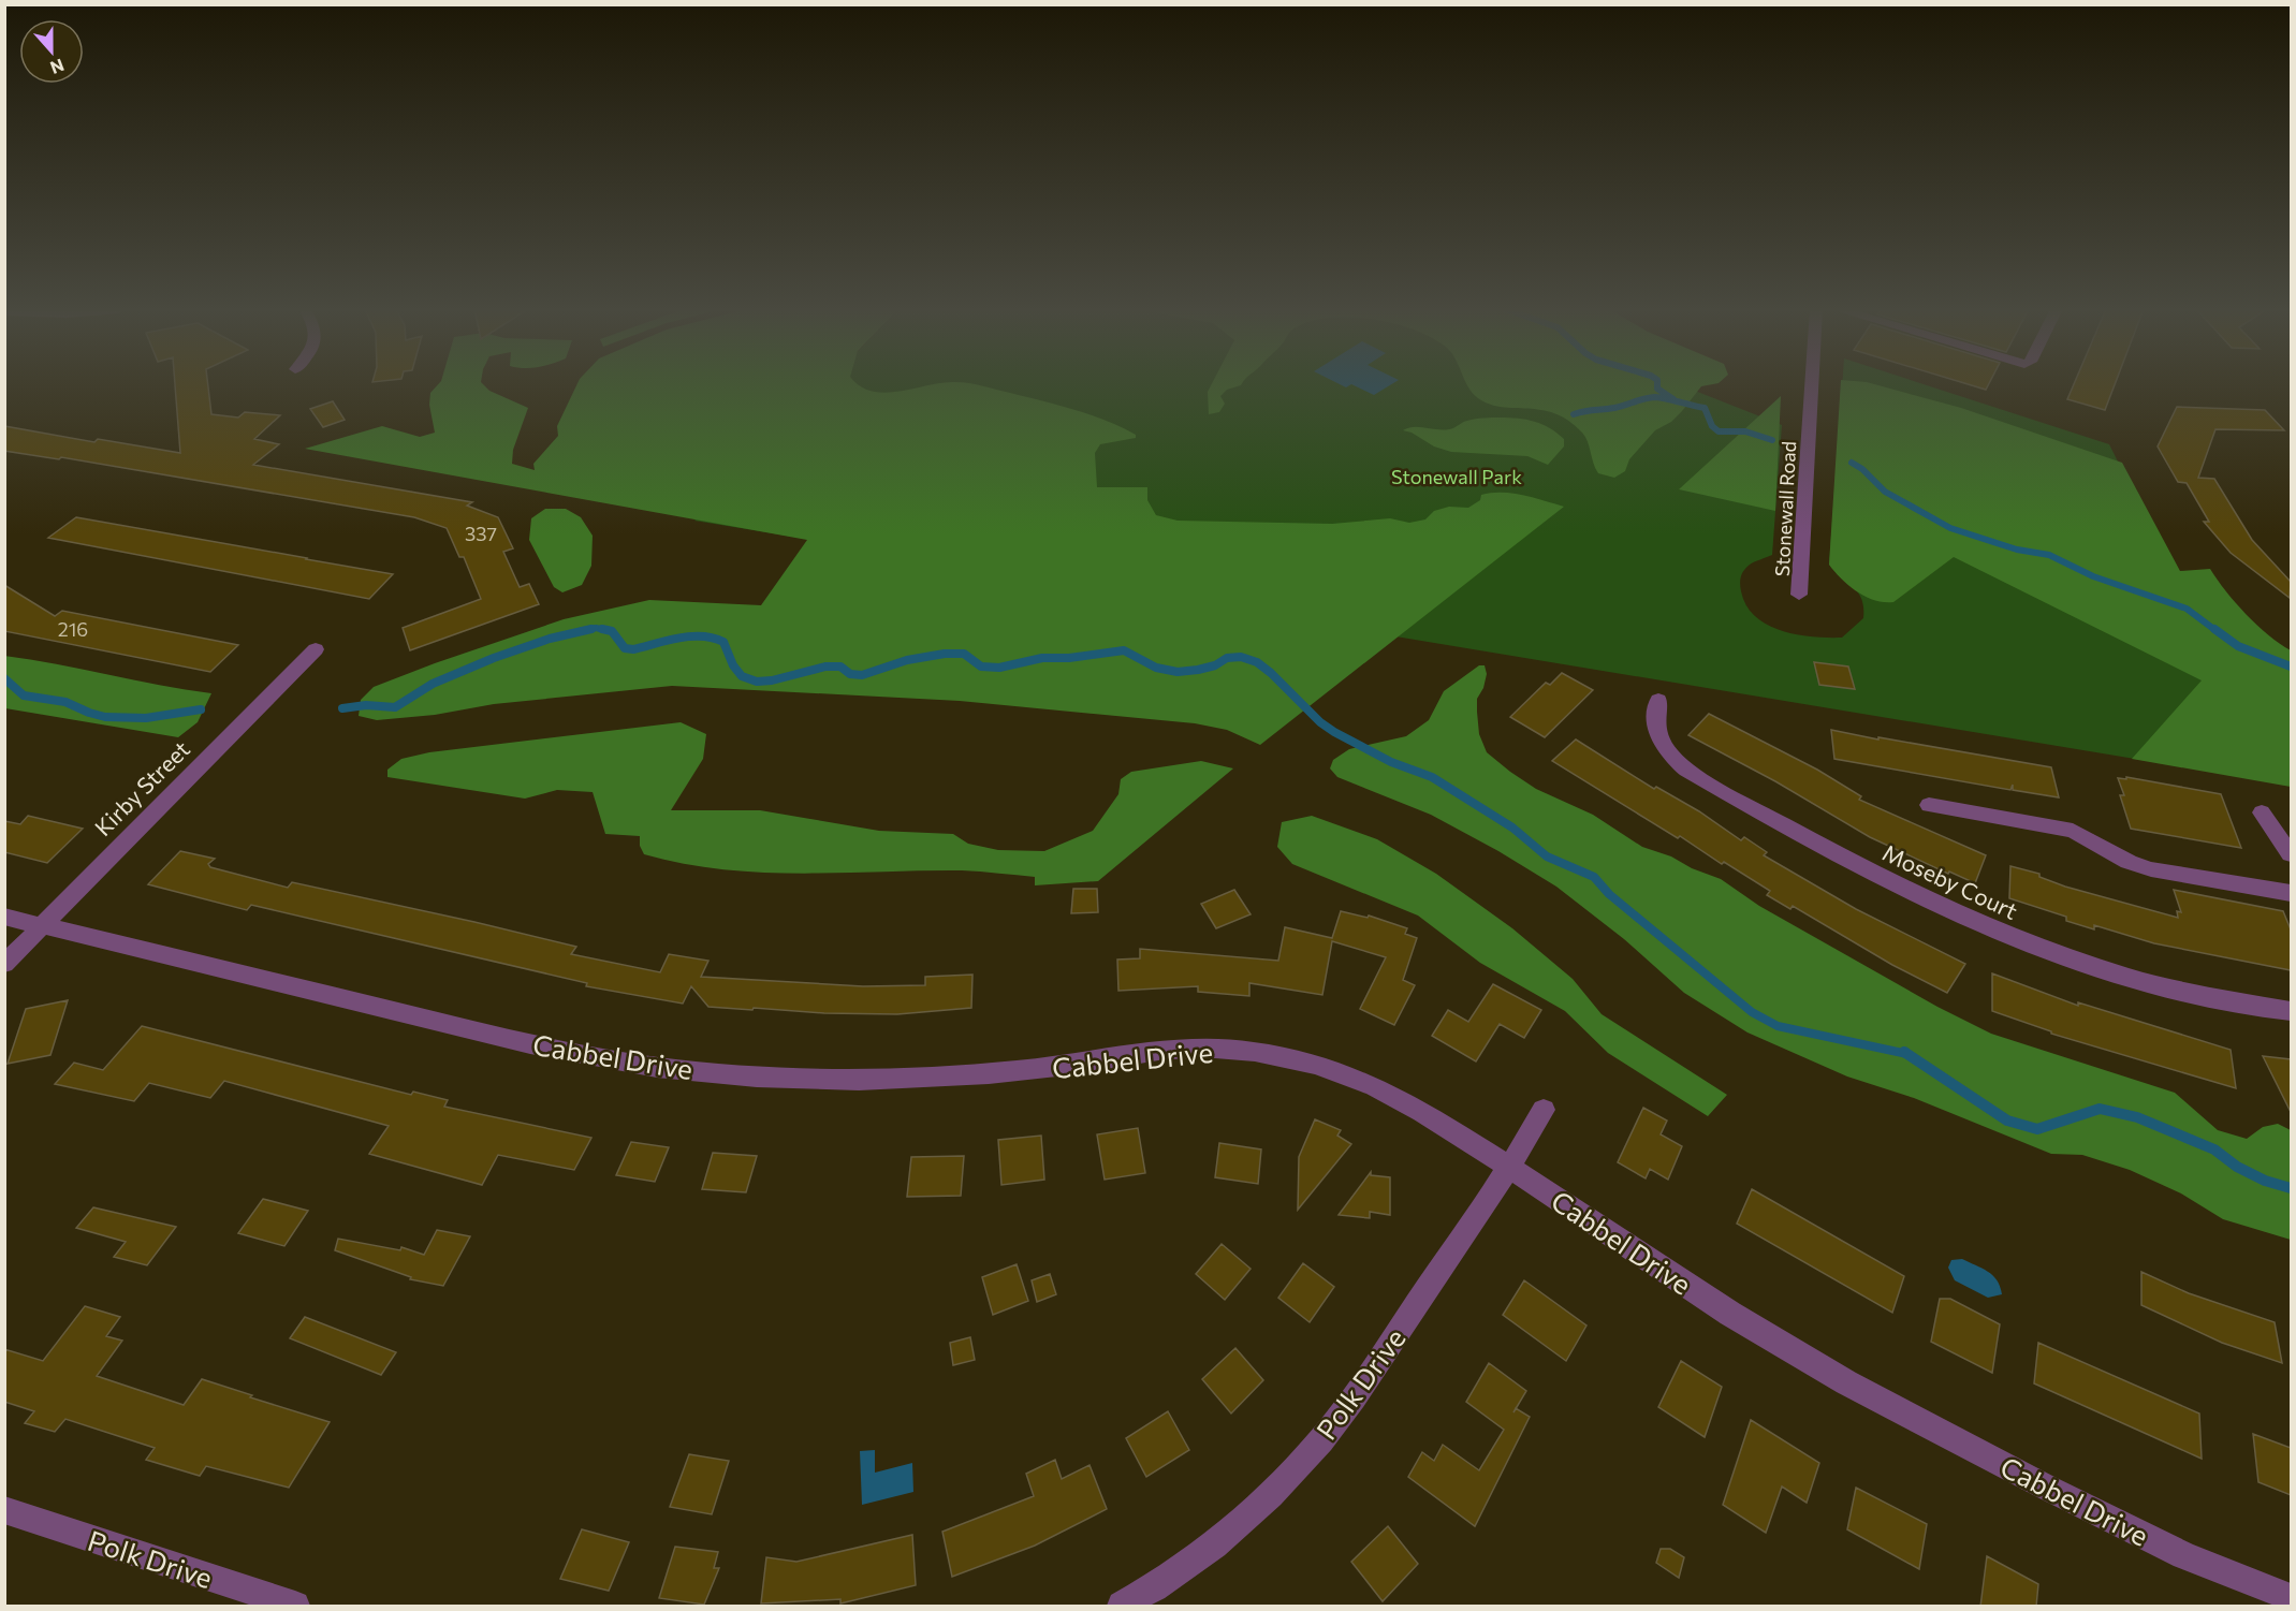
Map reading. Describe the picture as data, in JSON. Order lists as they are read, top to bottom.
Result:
{
  "streets": {
    "street": [
      "Stonewall Road",
      "Kirby Street",
      "Moseby Court",
      "Cabbel Drive",
      "Polk Drive"
    ]
  },
  "crossings": [
    ["Kirby Street", "Cabbel Drive"],
    ["Cabbel Drive", "Polk Drive"]
  ],
  "parks": ["Stonewall Park"],
  "house_numbers": ["337", "216"],
  "north": "bottom"
}
